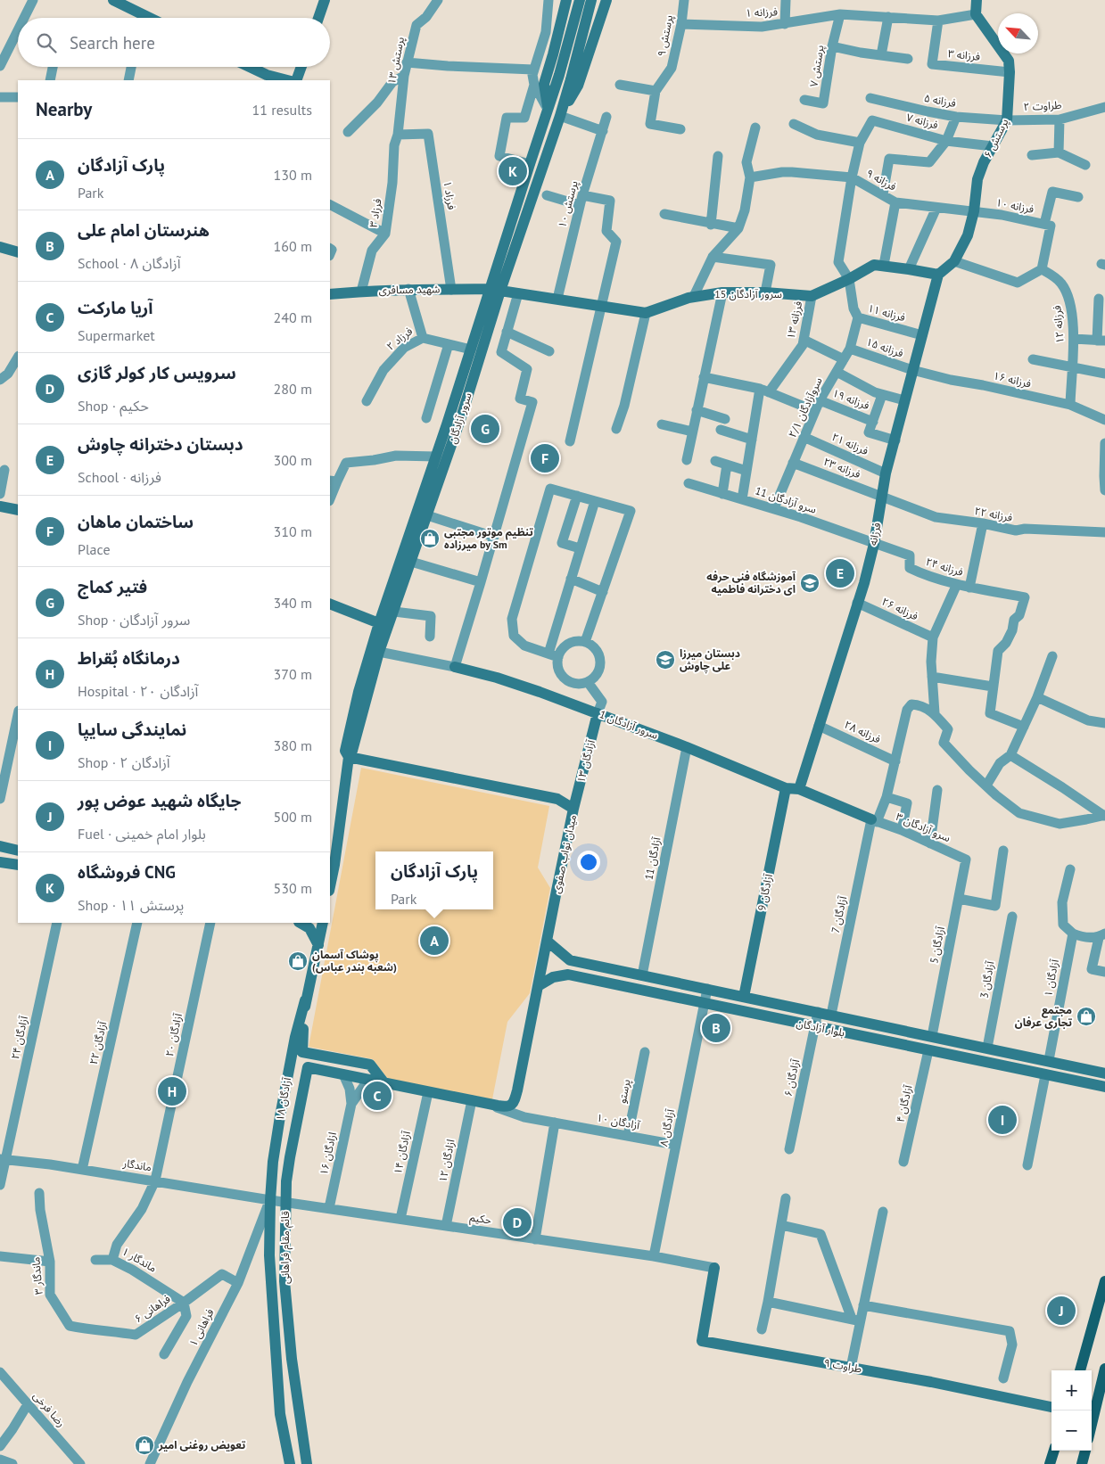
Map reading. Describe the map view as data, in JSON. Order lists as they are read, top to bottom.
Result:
{
  "streets": {
    "main road": [
      "پرستش ۶",
      "شهید مسافری",
      "سرور آزادگان 15",
      "سرور آزادگان",
      "فرزانه",
      "سرور آزادگان 1",
      "آزادگان ۱۳",
      "میدان نواب صفوی",
      "آزادگان 9",
      "بلوار آزادگان",
      "آزادگان ۱۸",
      "قائم مقام فراهانی",
      "طراوت ۹"
    ],
    "street": [
      "فرزانه ۱",
      "پرستش ۹",
      "فرزانه ۳",
      "پرستش ۱۳",
      "پرستش ۷",
      "فرزانه ۵",
      "طراوت ۲",
      "فرزانه ۷",
      "فرزانه ۹",
      "فرزاد ۱",
      "پرستش ۱۰",
      "فرزانه ۱۰",
      "فرزاد ۳",
      "فرزانه ۱۱",
      "فرزانه ۱۳",
      "فرزانه ۱۲",
      "فرزاد ۲",
      "فرزانه ۱۵",
      "فرزانه ۱۶",
      "فرزانه ۱۹",
      "۲/۱ سروآزادگان",
      "فرزانه ۲۱",
      "فرزانه ۲۳",
      "سرو آزادگان 11",
      "فرزانه ۲۲",
      "فرزانه ۲۴",
      "فرزانه ۲۶",
      "فرزانه ۲۸",
      "سرو آزادگان ۳",
      "آزادگان 11",
      "آزادگان 7",
      "آزادگان 5",
      "آزادگان ۱",
      "آزادگان 3",
      "آزادگان ۲۰",
      "آزادگان ۲۴",
      "آزادگان ۲۲",
      "آزادگان ۶",
      "پرستو",
      "آزادگان ۴",
      "آزادگان ۱۰",
      "آزادگان ۸",
      "آزادگان ۱۴",
      "ازادگان ۱۶",
      "ازادگان ۱۲",
      "ماندگار",
      "حکیم",
      "ماندگار ۱",
      "ماندگار ۳",
      "فراهانی ۶",
      "فراهانی ۱",
      "رضا فرخی"
    ]
  },
  "crossings": [
    ["فرزانه ۱", "پرستش ۹"],
    ["فرزانه ۱", "فرزانه ۳"],
    ["فرزانه ۱", "پرستش ۷"],
    ["فرزانه ۱", "پرستش ۶"],
    ["فرزانه ۳", "پرستش ۶"],
    ["پرستش ۱۳", "فرزاد ۱"],
    ["پرستش ۱۳", "فرزاد ۳"],
    ["فرزانه ۵", "طراوت ۲"],
    ["فرزانه ۵", "پرستش ۶"],
    ["طراوت ۲", "پرستش ۶"],
    ["فرزانه ۷", "پرستش ۶"],
    ["فرزانه ۷", "فرزانه ۱۱"],
    ["پرستش ۶", "فرزانه ۹"],
    ["پرستش ۶", "فرزانه ۱۰"],
    ["پرستش ۶", "سرور آزادگان 15"],
    ["پرستش ۶", "فرزانه"],
    ["فرزانه ۹", "فرزانه ۱۰"],
    ["فرزانه ۹", "فرزانه ۱۱"],
    ["فرزاد ۱", "فرزاد ۳"],
    ["فرزاد ۱", "شهید مسافری"],
    ["فرزاد ۳", "شهید مسافری"],
    ["شهید مسافری", "فرزاد ۲"],
    ["شهید مسافری", "سرور آزادگان"],
    ["سرور آزادگان 15", "فرزانه ۱۱"],
    ["سرور آزادگان 15", "فرزانه ۱۳"],
    ["سرور آزادگان 15", "فرزانه"],
    ["فرزانه ۱۱", "۲/۱ سروآزادگان"],
    ["فرزانه ۱۱", "فرزانه"],
    ["فرزانه ۱۲", "فرزانه ۱۶"],
    ["فرزانه ۱۵", "فرزانه ۱۶"],
    ["فرزانه ۱۵", "۲/۱ سروآزادگان"],
    ["فرزانه ۱۵", "فرزانه"],
    ["فرزانه ۱۶", "فرزانه"],
    ["فرزانه ۱۹", "۲/۱ سروآزادگان"],
    ["فرزانه ۱۹", "فرزانه"],
    ["۲/۱ سروآزادگان", "فرزانه ۲۱"],
    ["۲/۱ سروآزادگان", "فرزانه ۲۳"],
    ["۲/۱ سروآزادگان", "سرو آزادگان 11"],
    ["سرور آزادگان", "سرور آزادگان 1"],
    ["سرور آزادگان", "میدان نواب صفوی"],
    ["فرزانه ۲۱", "فرزانه"],
    ["فرزانه ۲۳", "فرزانه ۲۲"],
    ["فرزانه ۲۳", "فرزانه"],
    ["سرو آزادگان 11", "فرزانه"],
    ["سرو آزادگان 11", "فرزانه ۲۴"],
    ["فرزانه ۲۲", "فرزانه"],
    ["فرزانه", "فرزانه ۲۴"],
    ["فرزانه", "فرزانه ۲۶"],
    ["فرزانه", "سرور آزادگان 1"],
    ["فرزانه", "فرزانه ۲۸"],
    ["سرور آزادگان 1", "آزادگان ۱۳"],
    ["سرور آزادگان 1", "سرو آزادگان ۳"],
    ["سرور آزادگان 1", "آزادگان 11"],
    ["سرور آزادگان 1", "آزادگان 9"],
    ["سرور آزادگان 1", "آزادگان 7"],
    ["فرزانه ۲۸", "آزادگان 7"],
    ["آزادگان ۱۳", "میدان نواب صفوی"],
    ["سرو آزادگان ۳", "آزادگان 7"],
    ["سرو آزادگان ۳", "آزادگان 5"],
    ["میدان نواب صفوی", "بلوار آزادگان"],
    ["میدان نواب صفوی", "آزادگان ۱۰"],
    ["میدان نواب صفوی", "آزادگان ۱۴"],
    ["میدان نواب صفوی", "ازادگان ۱۶"],
    ["میدان نواب صفوی", "ازادگان ۱۲"],
    ["میدان نواب صفوی", "قائم مقام فراهانی"],
    ["آزادگان 11", "بلوار آزادگان"],
    ["آزادگان 9", "بلوار آزادگان"],
    ["آزادگان 7", "بلوار آزادگان"],
    ["آزادگان 5", "بلوار آزادگان"],
    ["آزادگان ۱", "بلوار آزادگان"],
    ["آزادگان 3", "بلوار آزادگان"],
    ["بلوار آزادگان", "آزادگان ۶"],
    ["بلوار آزادگان", "آزادگان ۴"],
    ["بلوار آزادگان", "آزادگان ۸"],
    ["آزادگان ۲۰", "ماندگار"],
    ["آزادگان ۲۰", "ماندگار ۱"],
    ["آزادگان ۲۴", "ماندگار"],
    ["آزادگان ۲۲", "ماندگار"],
    ["پرستو", "آزادگان ۱۰"],
    ["آزادگان ۱۸", "ماندگار"],
    ["آزادگان ۱۸", "حکیم"],
    ["آزادگان ۱۸", "قائم مقام فراهانی"],
    ["آزادگان ۱۸", "فراهانی ۱"],
    ["آزادگان ۱۰", "آزادگان ۸"],
    ["آزادگان ۸", "حکیم"],
    ["آزادگان ۱۴", "حکیم"],
    ["ازادگان ۱۶", "حکیم"],
    ["ازادگان ۱۶", "قائم مقام فراهانی"],
    ["ازادگان ۱۲", "حکیم"],
    ["ماندگار", "حکیم"],
    ["ماندگار", "قائم مقام فراهانی"],
    ["ماندگار", "ماندگار ۱"],
    ["ماندگار", "فراهانی ۱"],
    ["حکیم", "قائم مقام فراهانی"],
    ["حکیم", "فراهانی ۱"],
    ["حکیم", "طراوت ۹"],
    ["قائم مقام فراهانی", "فراهانی ۱"],
    ["ماندگار ۱", "فراهانی ۶"],
    ["ماندگار ۳", "فراهانی ۶"],
    ["فراهانی ۶", "فراهانی ۱"]
  ],
  "places": {
    "shop": [
      "تنظیم موتور مجتبی میرزاده by Sm",
      "پوشاک آسمان (شعبه بندر عباس)",
      "مجتمع تجاری عرفان",
      "تعویض روغنی امیر"
    ],
    "school or university": ["آموزشگاه فنی حرفه ای دخترانه فاطمیه", "دبستان میرزا علی چاوش"]
  },
  "north": "top left",
  "page": {
    "search": "Search here",
    "heading": ["Nearby", "11 results"],
    "list": [
      {
        "mark": "A",
        "name": "پارک آزادگان",
        "note": "Park",
        "value": "130 m"
      },
      {
        "mark": "B",
        "name": "هنرستان امام علی",
        "note": "School · آزادگان ۸",
        "value": "160 m"
      },
      {
        "mark": "C",
        "name": "آریا مارکت",
        "note": "Supermarket",
        "value": "240 m"
      },
      {
        "mark": "D",
        "name": "سرویس کار کولر گازی",
        "note": "Shop · حکیم",
        "value": "280 m"
      },
      {
        "mark": "E",
        "name": "دبستان دخترانه چاوش",
        "note": "School · فرزانه",
        "value": "300 m"
      },
      {
        "mark": "F",
        "name": "ساختمان ماهان",
        "note": "Place",
        "value": "310 m"
      },
      {
        "mark": "G",
        "name": "فتیر کماج",
        "note": "Shop · سرور آزادگان",
        "value": "340 m"
      },
      {
        "mark": "H",
        "name": "درمانگاه بُقراط",
        "note": "Hospital · آزادگان ۲۰",
        "value": "370 m"
      },
      {
        "mark": "I",
        "name": "نمایندگی سایپا",
        "note": "Shop · آزادگان ۲",
        "value": "380 m"
      },
      {
        "mark": "J",
        "name": "جایگاه شهید عوض پور",
        "note": "Fuel · بلوار امام خمینی",
        "value": "500 m"
      },
      {
        "mark": "K",
        "name": "فروشگاه CNG",
        "note": "Shop · پرستش ۱۱",
        "value": "530 m"
      }
    ],
    "pins": [
      "K",
      "G",
      "F",
      "E",
      "A",
      "B",
      "H",
      "C",
      "I",
      "D",
      "J"
    ],
    "popup": ["پارک آزادگان", "Park"],
    "map_buttons": ["+", "−"]
  }
}
